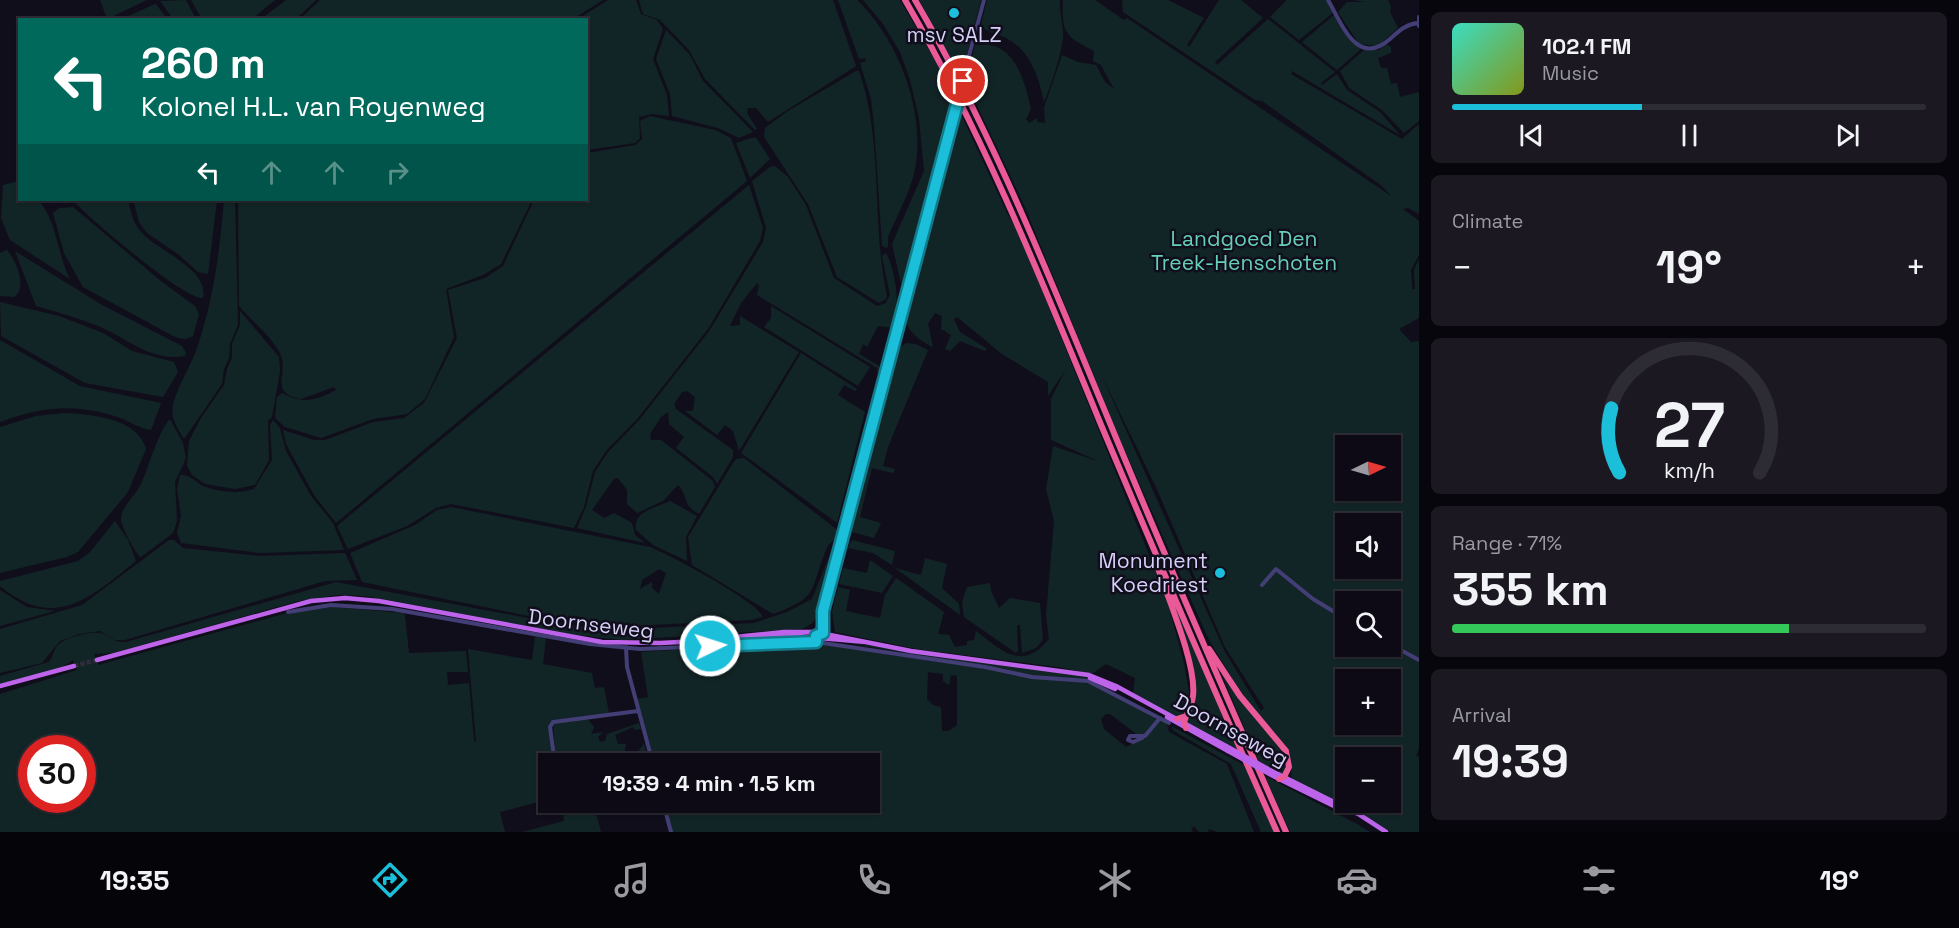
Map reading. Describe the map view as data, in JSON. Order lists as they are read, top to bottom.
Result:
{
  "streets": {
    "main road": ["Doornseweg"]
  },
  "parks": ["Landgoed Den Treek-Henschoten"],
  "places": ["msv SALZ", "Monument Koedriest"],
  "north": "right",
  "page": {
    "turn": ["260 m", "Kolonel H.L. van Royenweg"],
    "song": ["102.1 FM", "Music"],
    "tile": [
      "Climate",
      ["Range · 71%", "355 km"],
      ["Arrival", "19:39"]
    ],
    "heat": ["−", "19°", "+"],
    "map_buttons": ["+", "−"],
    "limit": "30",
    "trip": "19:39 · 4 min · 1.5 km",
    "tabs": ["19:35", "19°"],
    "gauge": ["27", "km/h"]
  }
}
